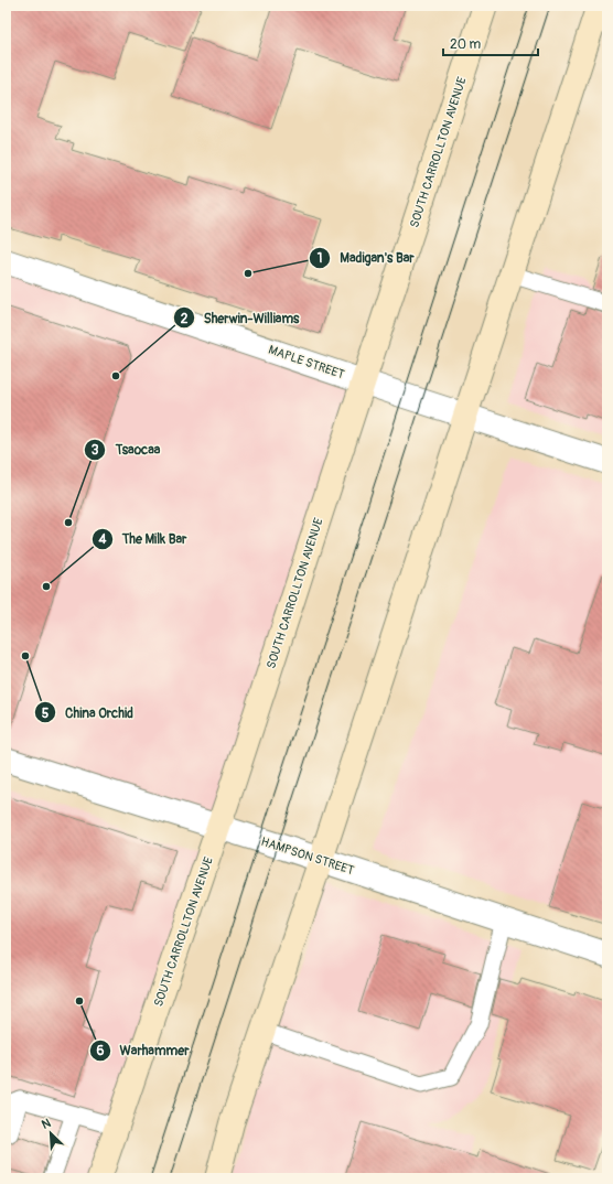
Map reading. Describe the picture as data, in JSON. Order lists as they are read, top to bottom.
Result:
{
  "streets": {
    "main road": ["SOUTH CARROLLTON AVENUE"],
    "street": ["MAPLE STREET", "HAMPSON STREET"]
  },
  "crossings": [
    ["SOUTH CARROLLTON AVENUE", "MAPLE STREET"],
    ["SOUTH CARROLLTON AVENUE", "HAMPSON STREET"]
  ],
  "places": [
    "Madigan's Bar",
    "Sherwin-Williams",
    "Tsaocaa",
    "The Milk Bar",
    "China Orchid",
    "Warhammer"
  ],
  "scale_bar": "20 m",
  "north": "top left"
}
